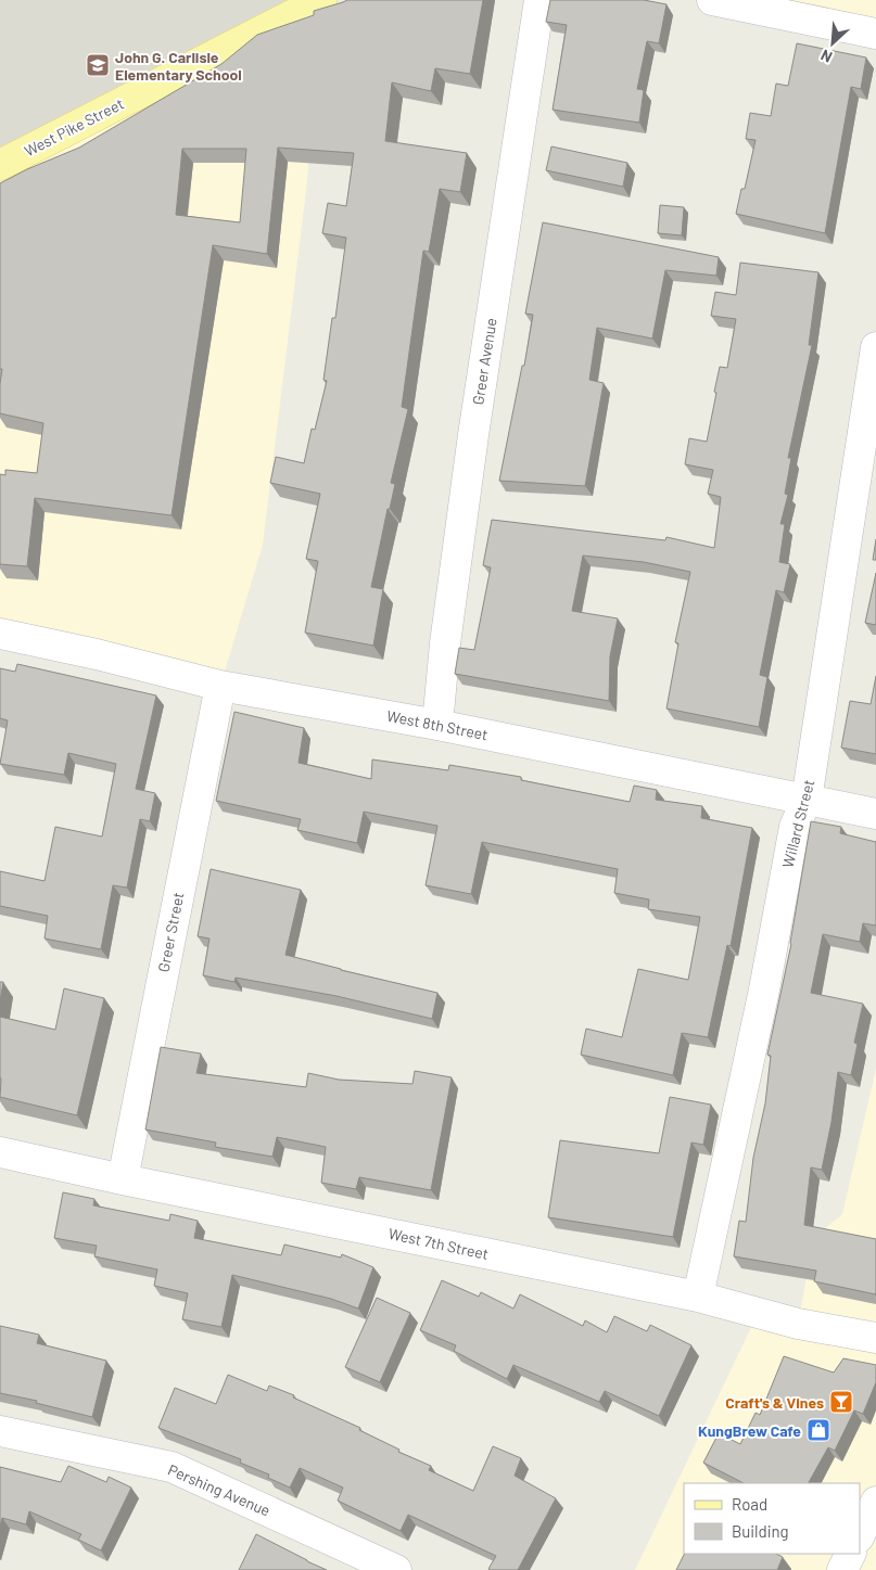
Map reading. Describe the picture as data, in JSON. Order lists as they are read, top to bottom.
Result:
{
  "streets": {
    "main road": ["West Pike Street"],
    "street": [
      "Greer Avenue",
      "West 8th Street",
      "Willard Street",
      "Greer Street",
      "West 7th Street",
      "Pershing Avenue"
    ]
  },
  "crossings": [
    ["Greer Avenue", "West 8th Street"],
    ["West 8th Street", "Willard Street"],
    ["West 8th Street", "Greer Street"],
    ["Willard Street", "West 7th Street"],
    ["Greer Street", "West 7th Street"]
  ],
  "places": {
    "school or university": ["John G. Carlisle Elementary School"],
    "bar": ["Craft's & Vines"],
    "shop": ["KungBrew Cafe"]
  },
  "legend": ["Road", "Building"],
  "north": "bottom left"
}
